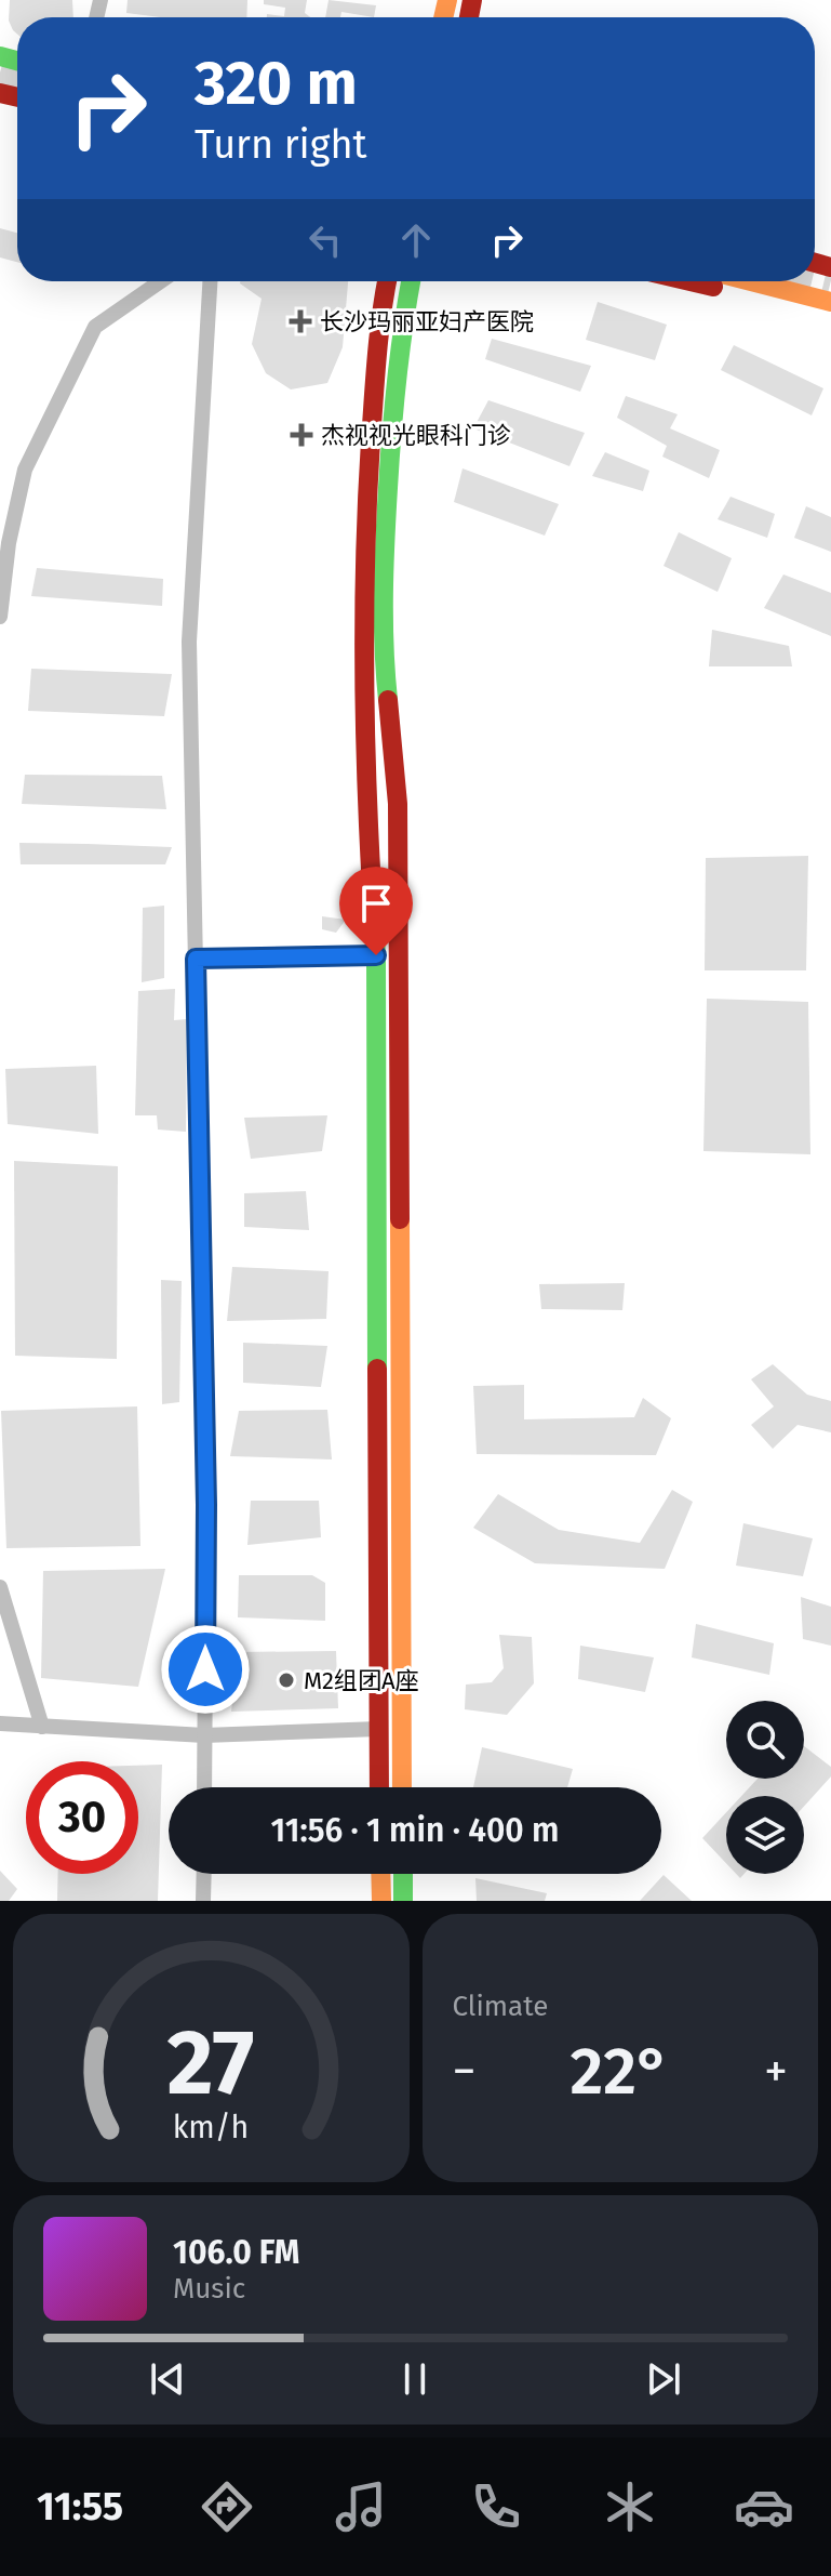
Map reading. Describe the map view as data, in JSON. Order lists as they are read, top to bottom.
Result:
{
  "places": {
    "health": ["长沙玛丽亚妇产医院", "杰视视光眼科门诊"],
    "other": ["M2组团A座"]
  },
  "page": {
    "turn": ["320 m", "Turn right"],
    "limit": "30",
    "trip": "11:56 · 1 min · 400 m",
    "tile": "Climate",
    "heat": ["−", "22°", "+"],
    "song": ["106.0 FM", "Music"],
    "tabs": "11:55",
    "gauge": ["27", "km/h"]
  }
}
